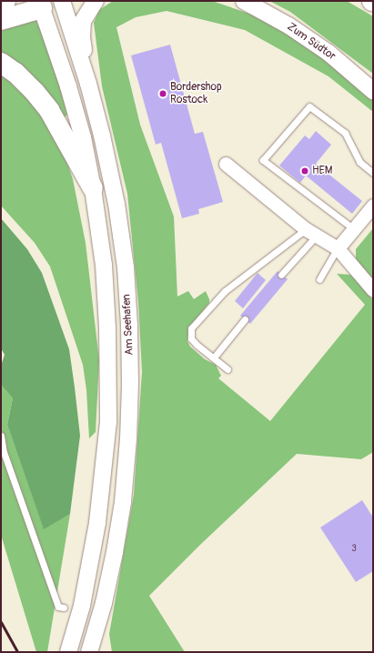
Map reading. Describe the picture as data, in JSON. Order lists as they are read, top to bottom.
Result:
{
  "streets": {
    "street": ["Zum Südtor", "Am Seehafen"]
  },
  "places": ["Bordershop Rostock", "HEM"],
  "house_numbers": ["3"]
}
